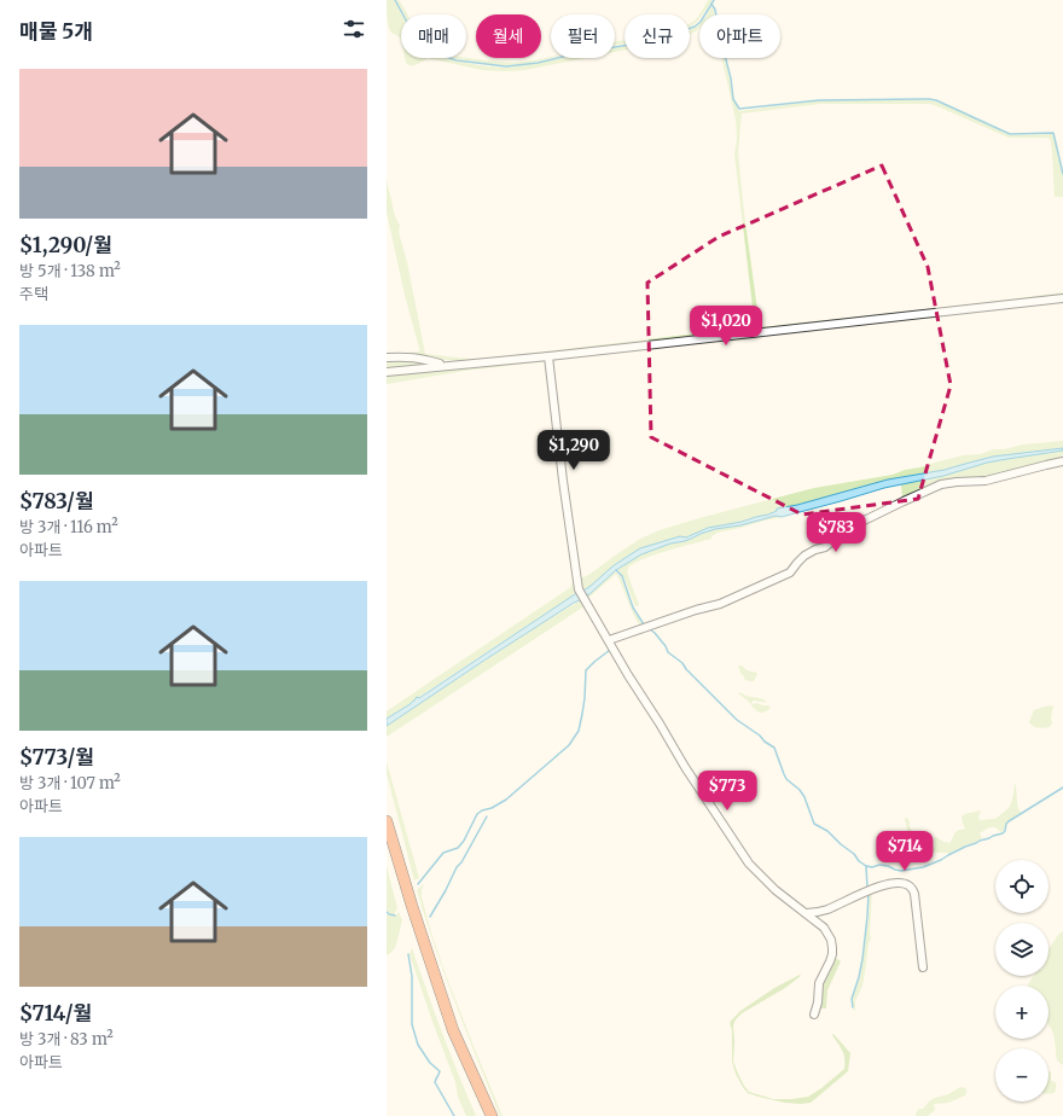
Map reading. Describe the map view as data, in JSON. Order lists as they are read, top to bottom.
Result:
{
  "page": {
    "heading": "매물 5개",
    "chip": [
      "매매",
      "월세",
      "필터",
      "신규",
      "아파트"
    ],
    "list": [
      {
        "name": "$1,290/월",
        "note": "방 5개 · 138 m² · 주택"
      },
      {
        "name": "$783/월",
        "note": "방 3개 · 116 m² · 아파트"
      },
      {
        "name": "$773/월",
        "note": "방 3개 · 107 m² · 아파트"
      },
      {
        "name": "$714/월",
        "note": "방 3개 · 83 m² · 아파트"
      }
    ],
    "price": [
      "$1,020",
      "$1,290",
      "$783",
      "$773",
      "$714"
    ],
    "map_buttons": ["+", "−"]
  }
}
